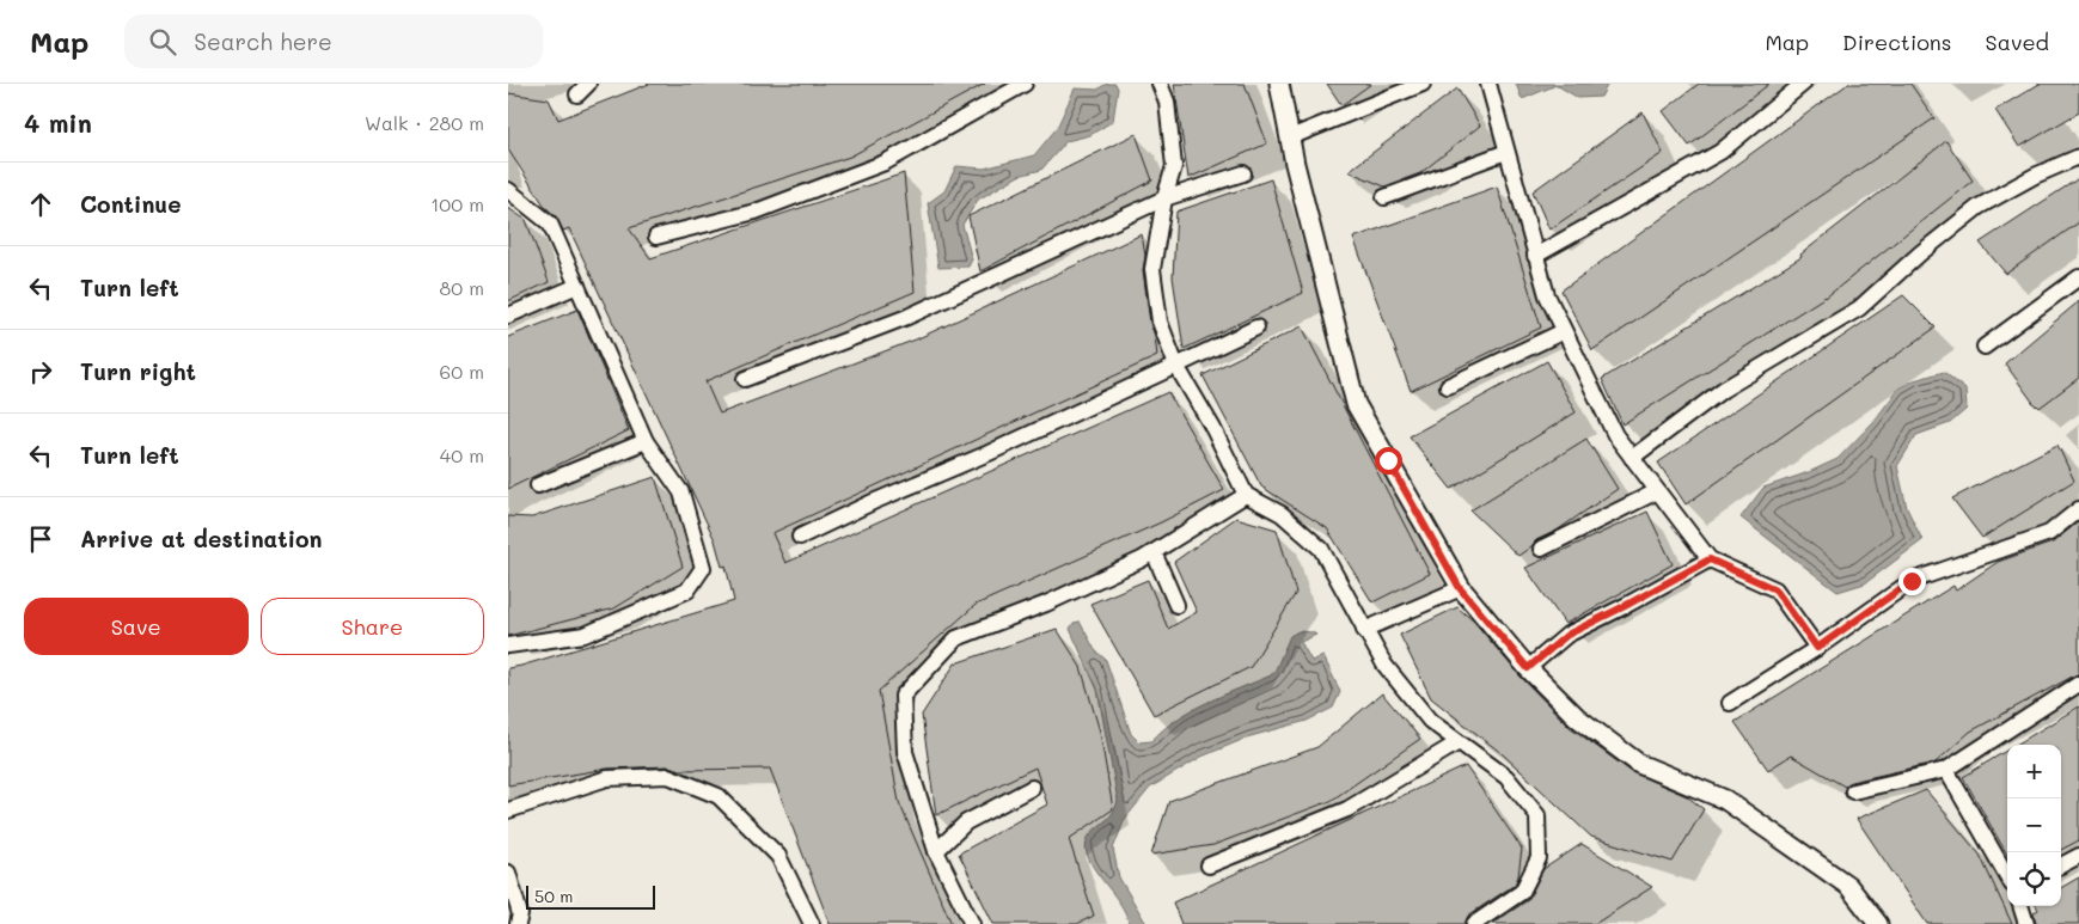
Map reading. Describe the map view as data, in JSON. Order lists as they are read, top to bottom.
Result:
{
  "scale_bar": "50 m",
  "page": {
    "header": "Map",
    "search": "Search here",
    "nav": ["Map", "Directions", "Saved"],
    "heading": ["4 min", "Walk · 280 m"],
    "list": [
      ["Continue", "100 m"],
      ["Turn left", "80 m"],
      ["Turn right", "60 m"],
      ["Turn left", "40 m"],
      "Arrive at destination"
    ],
    "buttons": ["Save", "Share"],
    "map_buttons": ["+", "−"],
    "scale": "50 m"
  }
}
